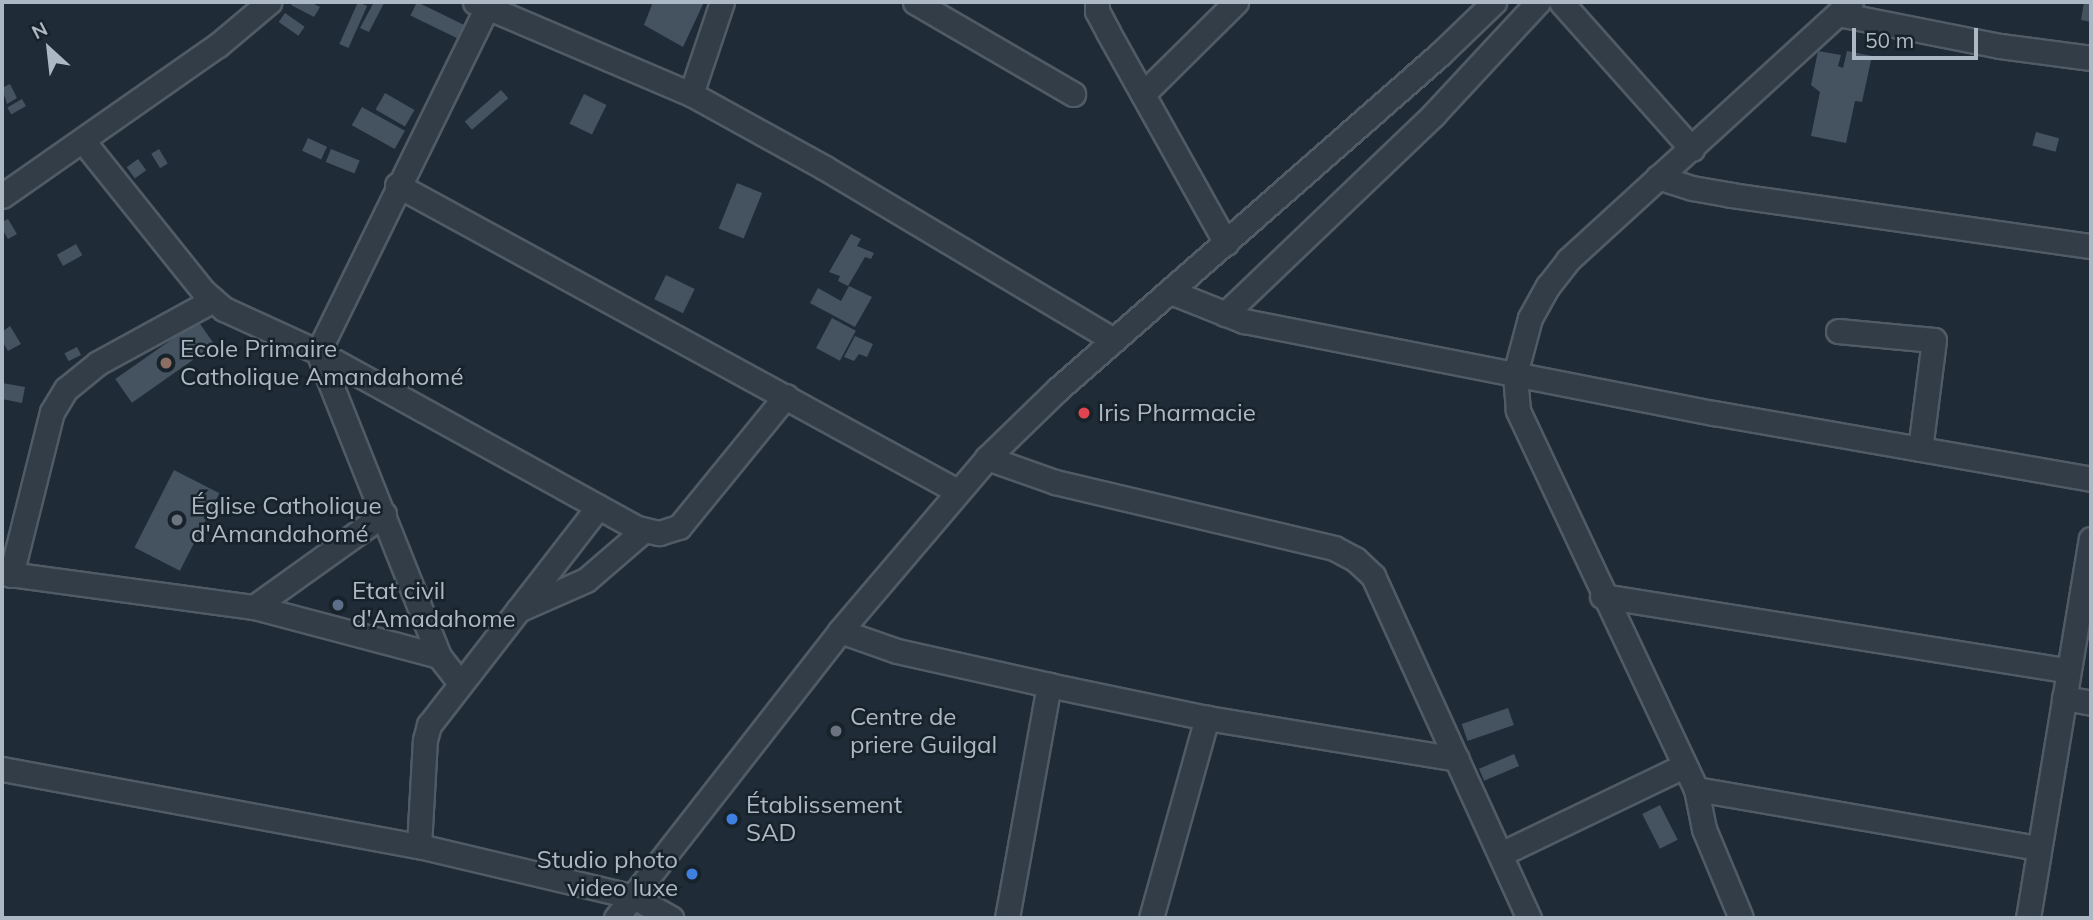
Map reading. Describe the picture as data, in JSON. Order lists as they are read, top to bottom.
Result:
{
  "places": [
    "Ecole Primaire Catholique Amandahomé",
    "Iris Pharmacie",
    "Église Catholique d'Amandahomé",
    "Etat civil d'Amadahome",
    "Centre de priere Guilgal",
    "Établissement SAD",
    "Studio photo video luxe"
  ],
  "scale_bar": "50 m",
  "north": "top left"
}
